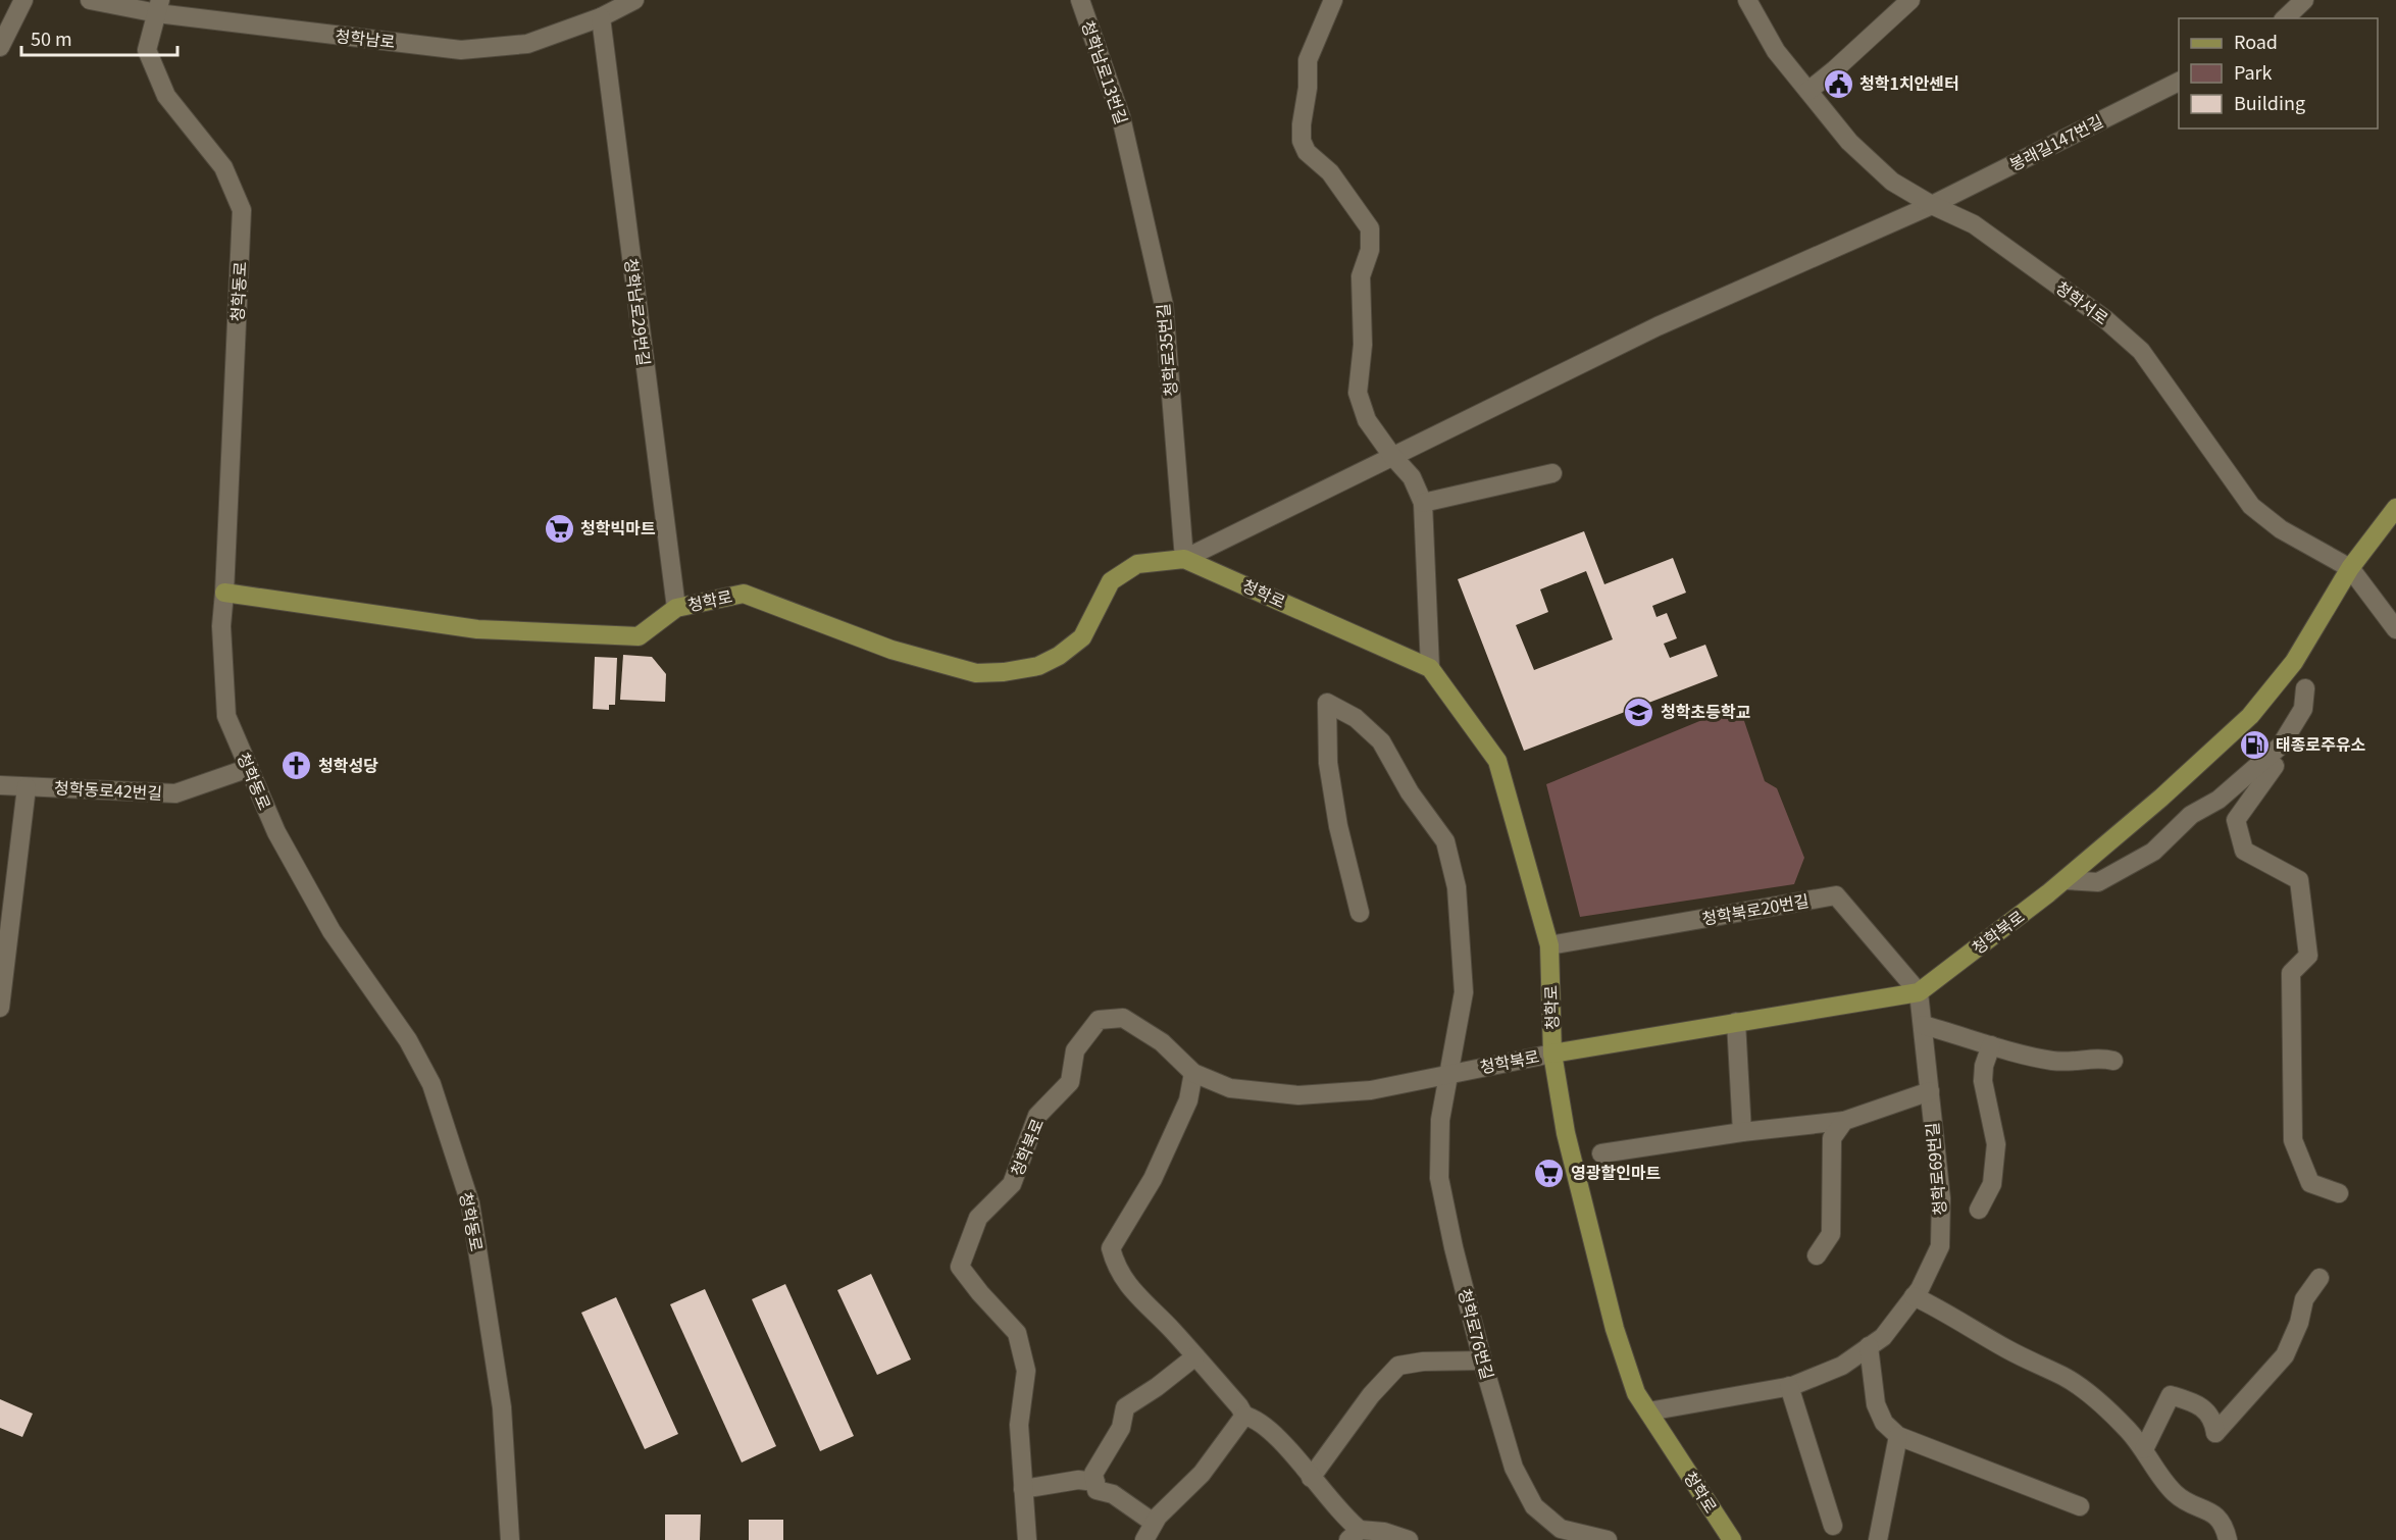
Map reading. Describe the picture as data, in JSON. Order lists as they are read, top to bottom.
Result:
{
  "streets": {
    "main road": ["청학로", "청학북로"],
    "street": [
      "청학남로",
      "청학남로13번길",
      "봉래길147번길",
      "청학동로",
      "청학서로",
      "청학남로29번길",
      "청학로35번길",
      "청학동로42번길",
      "청학북로20번길",
      "청학로69번길",
      "청학로76번길"
    ]
  },
  "crossings": [
    ["청학남로", "청학동로"],
    ["청학남로", "청학남로29번길"],
    ["청학남로13번길", "청학로35번길"],
    ["봉래길147번길", "청학서로"],
    ["봉래길147번길", "청학로35번길"],
    ["봉래길147번길", "청학로"],
    ["청학동로", "청학로"],
    ["청학동로", "청학동로42번길"],
    ["청학서로", "청학북로"],
    ["청학남로29번길", "청학로"],
    ["청학로35번길", "청학로"],
    ["청학로", "청학북로20번길"],
    ["청학로", "청학북로"],
    ["청학로", "청학로69번길"],
    ["청학북로20번길", "청학북로"],
    ["청학북로20번길", "청학로69번길"],
    ["청학북로", "청학로69번길"],
    ["청학북로", "청학로76번길"]
  ],
  "places": {
    "public building": ["청학1치안센터"],
    "supermarket": ["청학빅마트", "영광할인마트"],
    "school or university": ["청학초등학교"],
    "fuel station": ["태종로주유소"],
    "church": ["청학성당"]
  },
  "legend": ["Road", "Park", "Building"],
  "scale_bar": "50 m"
}
